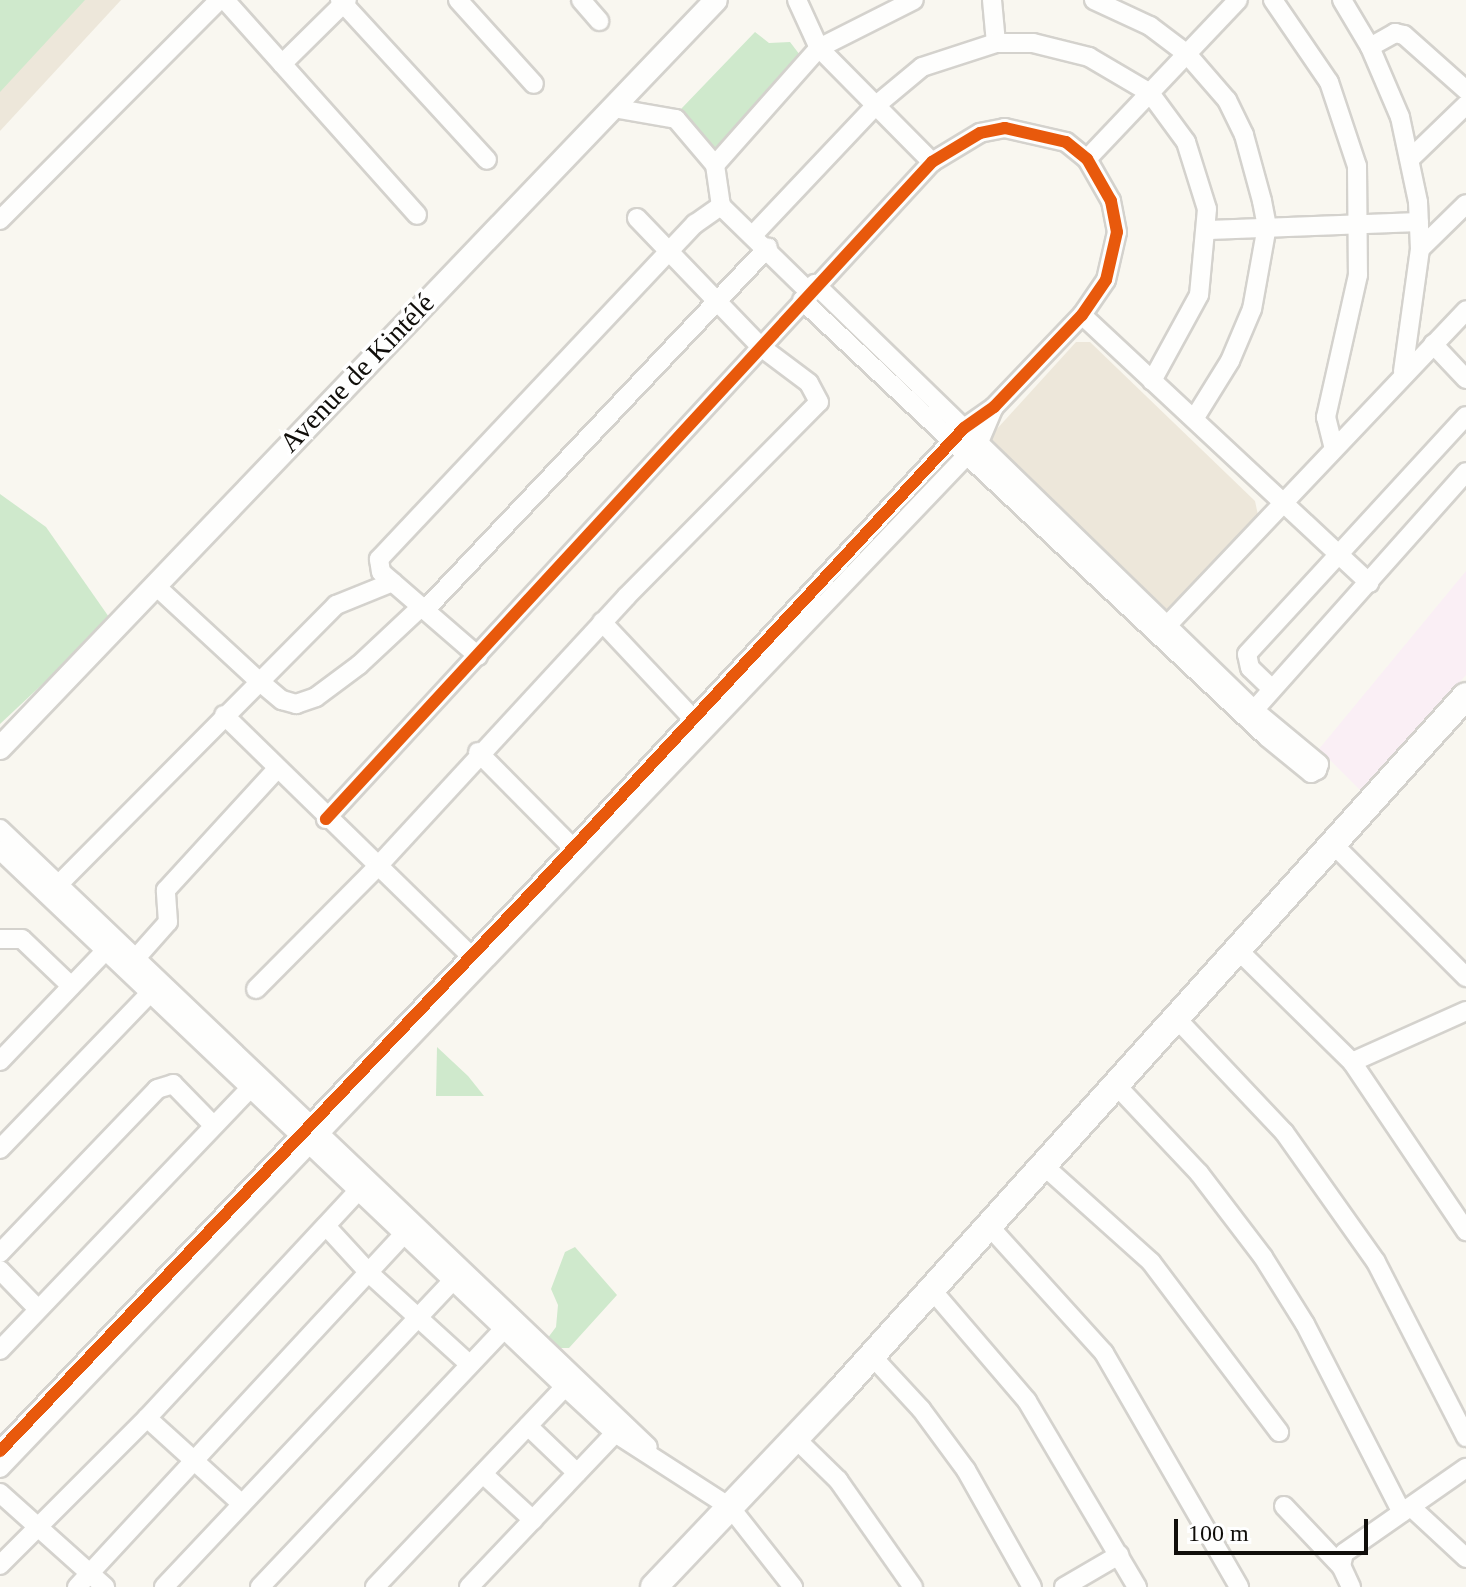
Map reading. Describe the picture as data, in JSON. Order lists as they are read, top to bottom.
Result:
{
  "streets": {
    "main road": ["Avenue de Kintélé"]
  },
  "scale_bar": "100 m"
}
